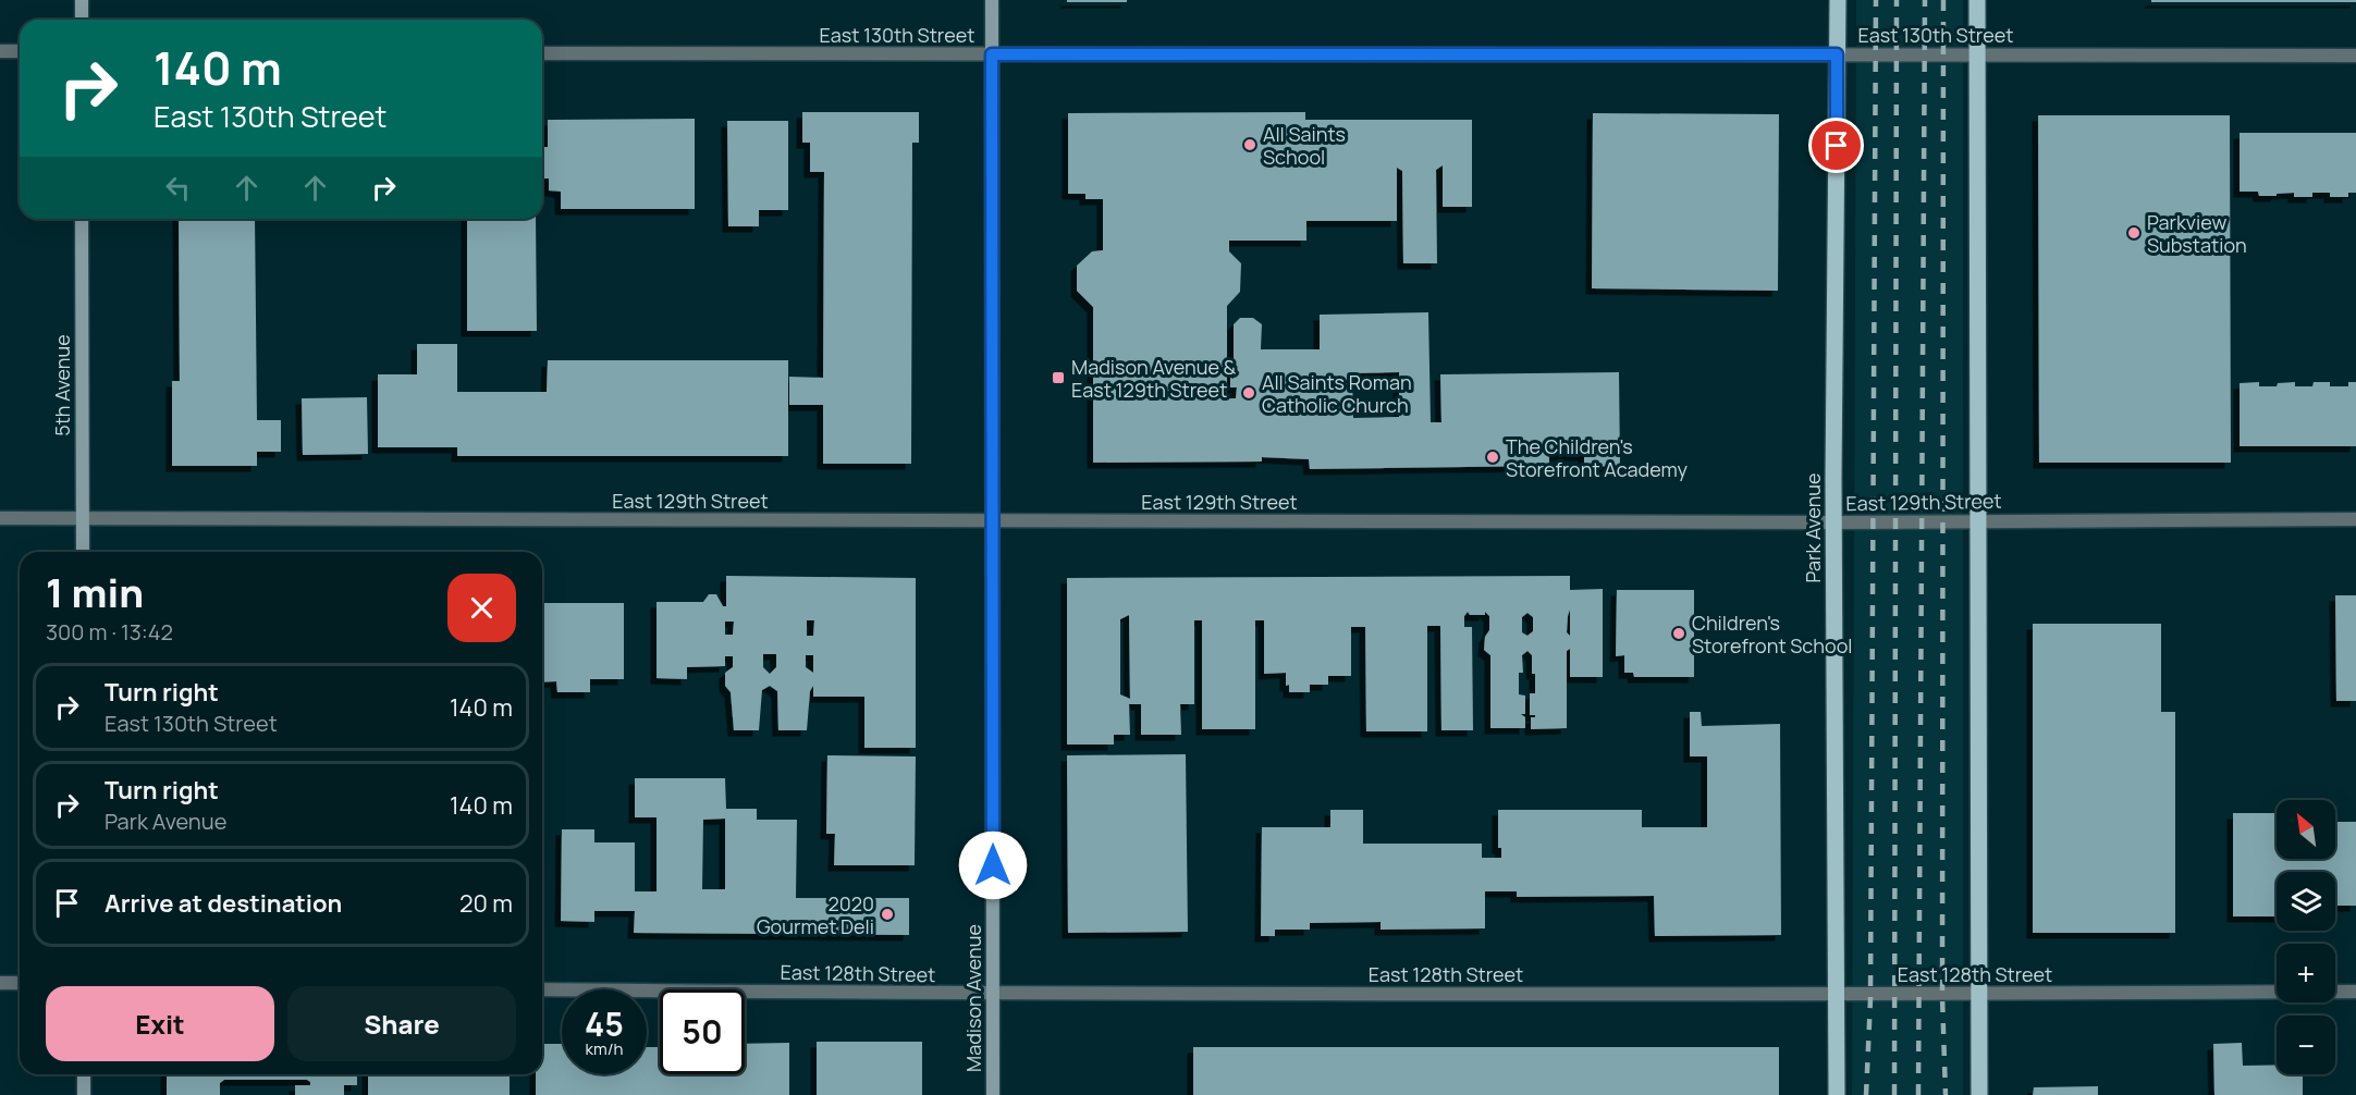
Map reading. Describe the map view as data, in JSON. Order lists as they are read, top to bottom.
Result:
{
  "streets": {
    "main road": ["5th Avenue", "Park Avenue", "Madison Avenue"],
    "street": ["East 130th Street", "East 129th Street", "East 128th Street"]
  },
  "crossings": [
    ["East 130th Street", "Park Avenue"],
    ["East 130th Street", "Madison Avenue"],
    ["5th Avenue", "East 129th Street"],
    ["East 129th Street", "Park Avenue"],
    ["East 129th Street", "Madison Avenue"],
    ["Park Avenue", "East 128th Street"],
    ["East 128th Street", "Madison Avenue"]
  ],
  "places": {
    "other": [
      "All Saints School",
      "Parkview Substation",
      "All Saints Roman Catholic Church",
      "The Children's Storefront Academy",
      "Children's Storefront School",
      "2020 Gourmet Deli"
    ],
    "transit": ["Madison Avenue & East 129th Street"]
  },
  "north": "top left",
  "page": {
    "turn": ["140 m", "East 130th Street"],
    "heading": ["1 min", "300 m · 13:42"],
    "list": [
      {
        "name": "Turn right",
        "note": "East 130th Street",
        "value": "140 m"
      },
      {
        "name": "Turn right",
        "note": "Park Avenue",
        "value": "140 m"
      },
      {
        "name": "Arrive at destination",
        "value": "20 m"
      }
    ],
    "map_buttons": ["+", "−"],
    "buttons": ["Exit", "Share"],
    "speed": "45 km/h",
    "limit": "50"
  }
}
